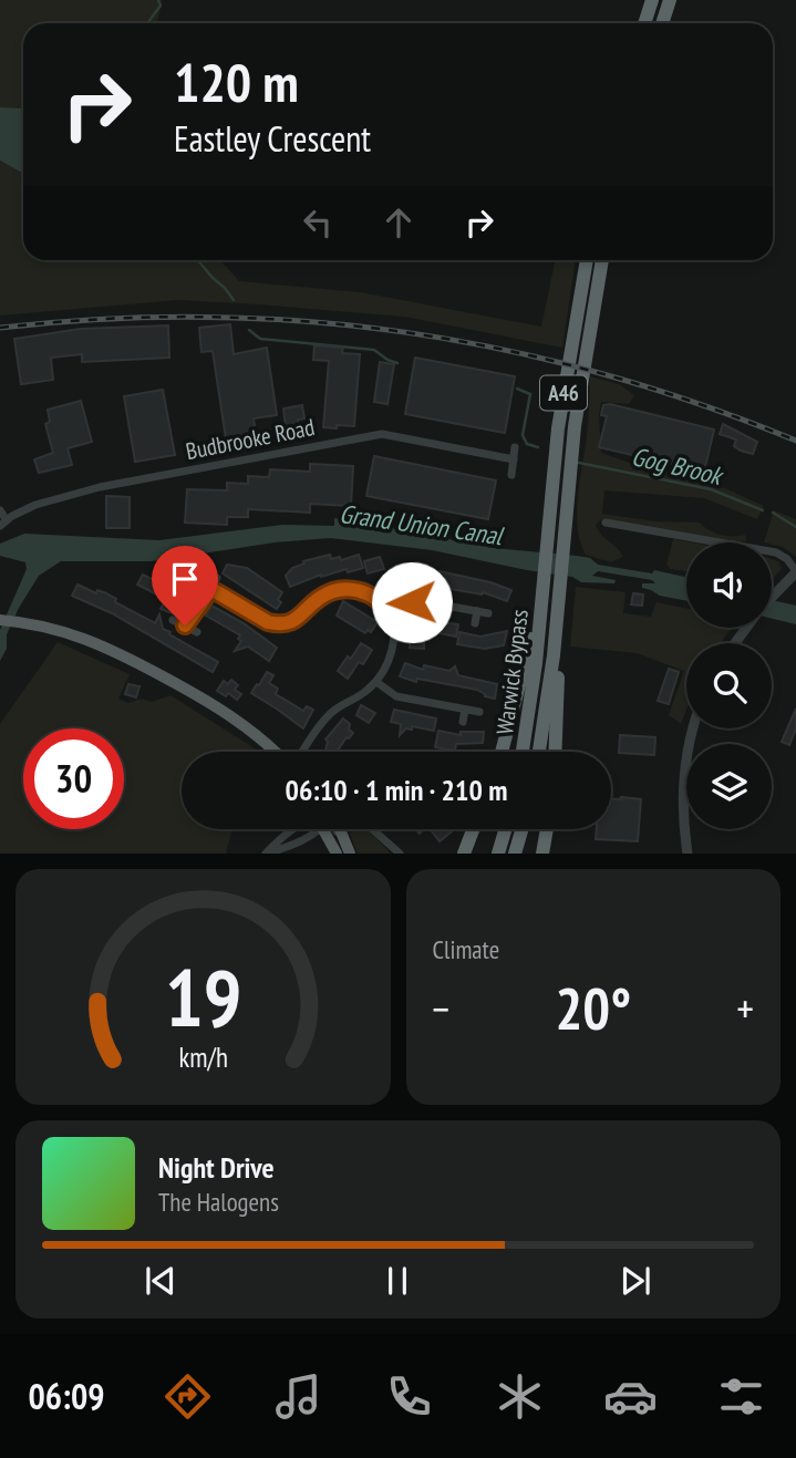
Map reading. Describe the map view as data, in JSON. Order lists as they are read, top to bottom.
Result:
{
  "streets": {
    "highway": ["A46", "Warwick Bypass"],
    "street": ["Budbrooke Road"]
  },
  "crossings": [
    ["A46", "Warwick Bypass"]
  ],
  "water": ["Gog Brook", "Grand Union Canal"],
  "page": {
    "turn": ["120 m", "Eastley Crescent"],
    "limit": "30",
    "trip": "06:10 · 1 min · 210 m",
    "tile": "Climate",
    "heat": ["−", "20°", "+"],
    "song": ["Night Drive", "The Halogens"],
    "tabs": "06:09",
    "gauge": ["19", "km/h"]
  }
}
